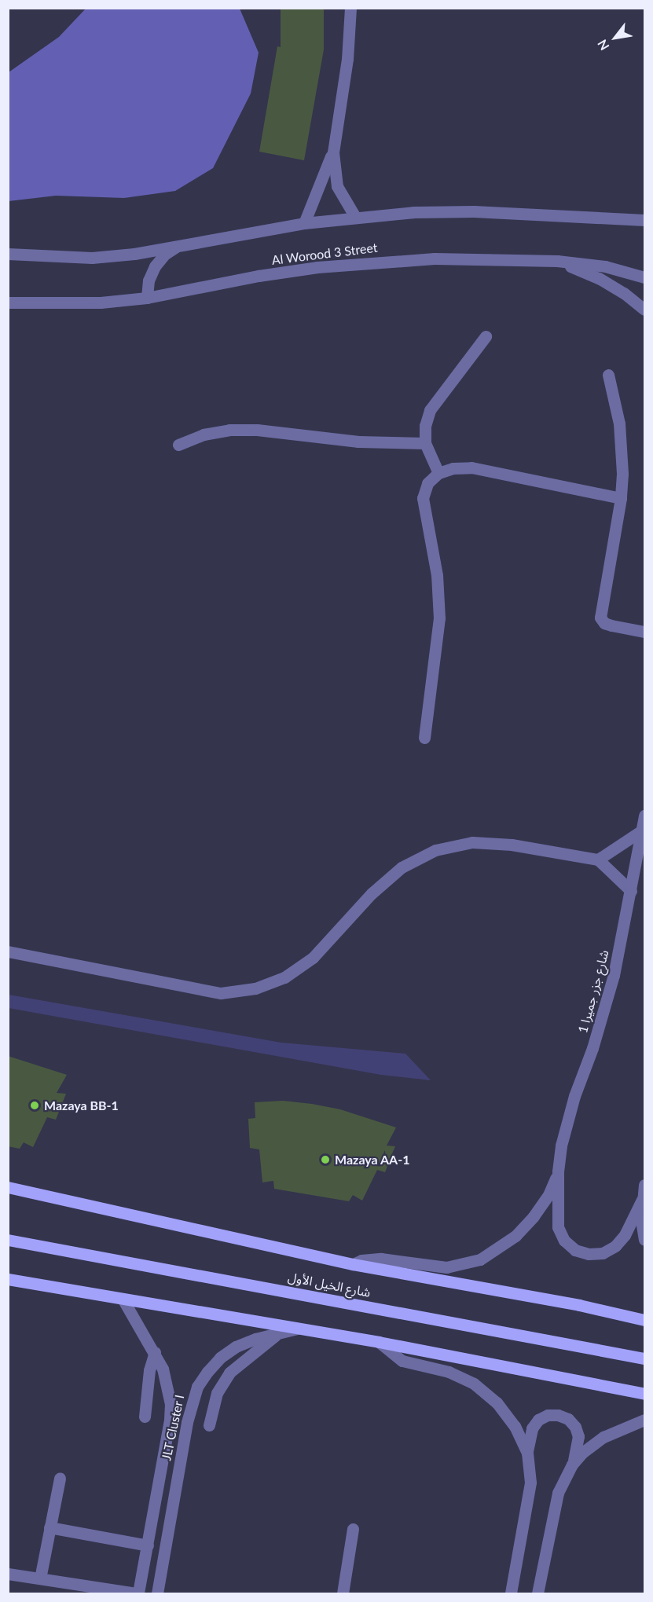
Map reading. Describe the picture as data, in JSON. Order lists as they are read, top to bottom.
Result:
{
  "streets": {
    "main road": ["شارع الخيل الأول"],
    "street": ["Al Worood 3 Street", "شارع جزر جميرا 1", "JLT Cluster I"]
  },
  "places": ["Mazaya BB-1", "Mazaya AA-1"],
  "north": "bottom left"
}
